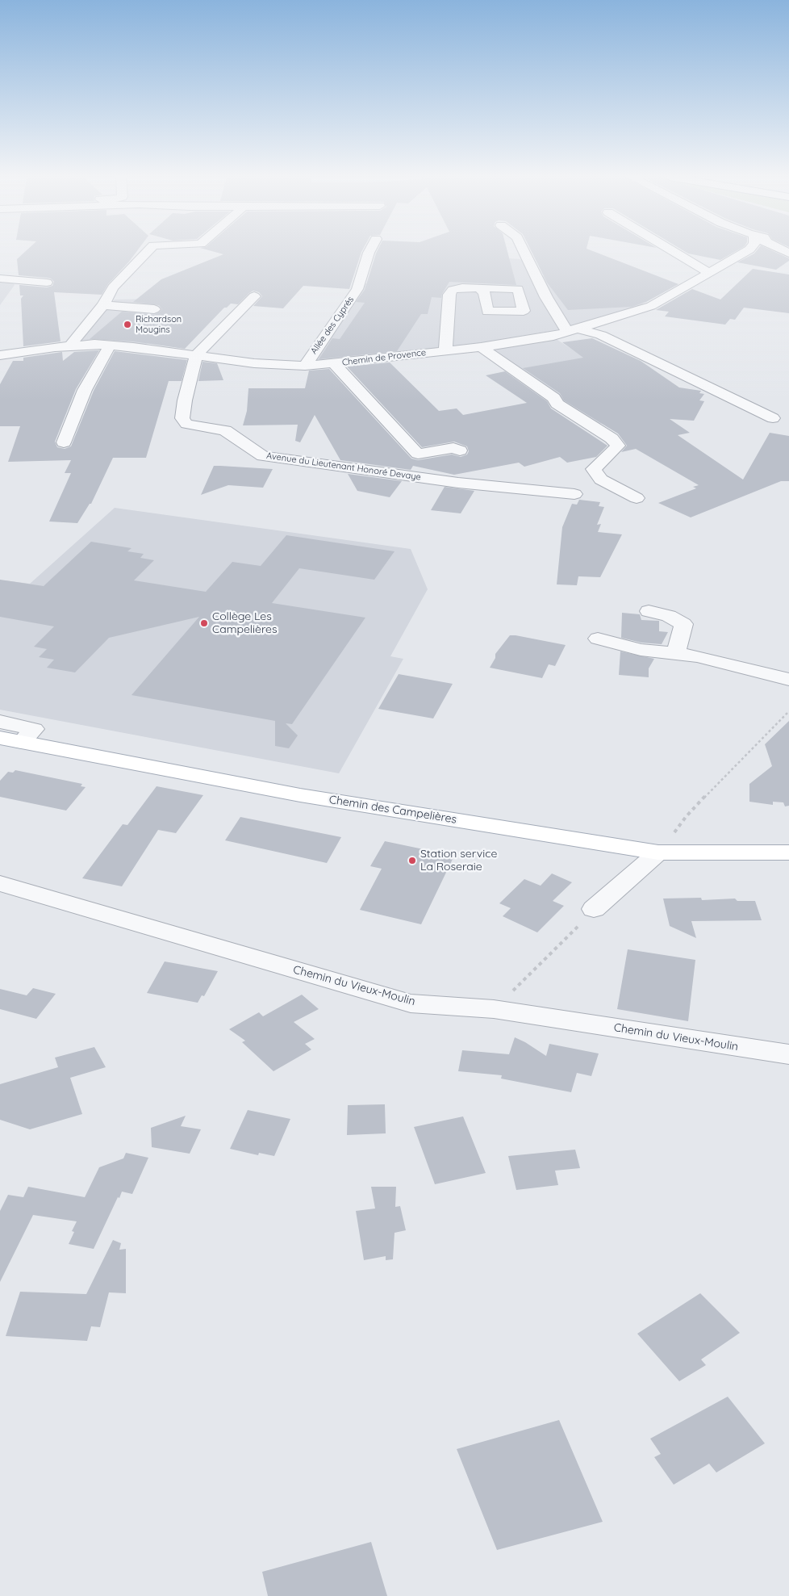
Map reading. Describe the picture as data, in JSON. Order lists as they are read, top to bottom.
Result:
{
  "streets": {
    "main road": ["Chemin des Campelières"],
    "street": [
      "Allée des Cyprés",
      "Chemin de Provence",
      "Avenue du Lieutenant Honoré Devaye",
      "Chemin du Vieux-Moulin"
    ]
  },
  "crossings": [
    ["Allée des Cyprés", "Chemin de Provence"],
    ["Chemin de Provence", "Avenue du Lieutenant Honoré Devaye"]
  ],
  "places": ["Richardson Mougins", "Collège Les Campelières", "Station service La Roseraie"]
}
